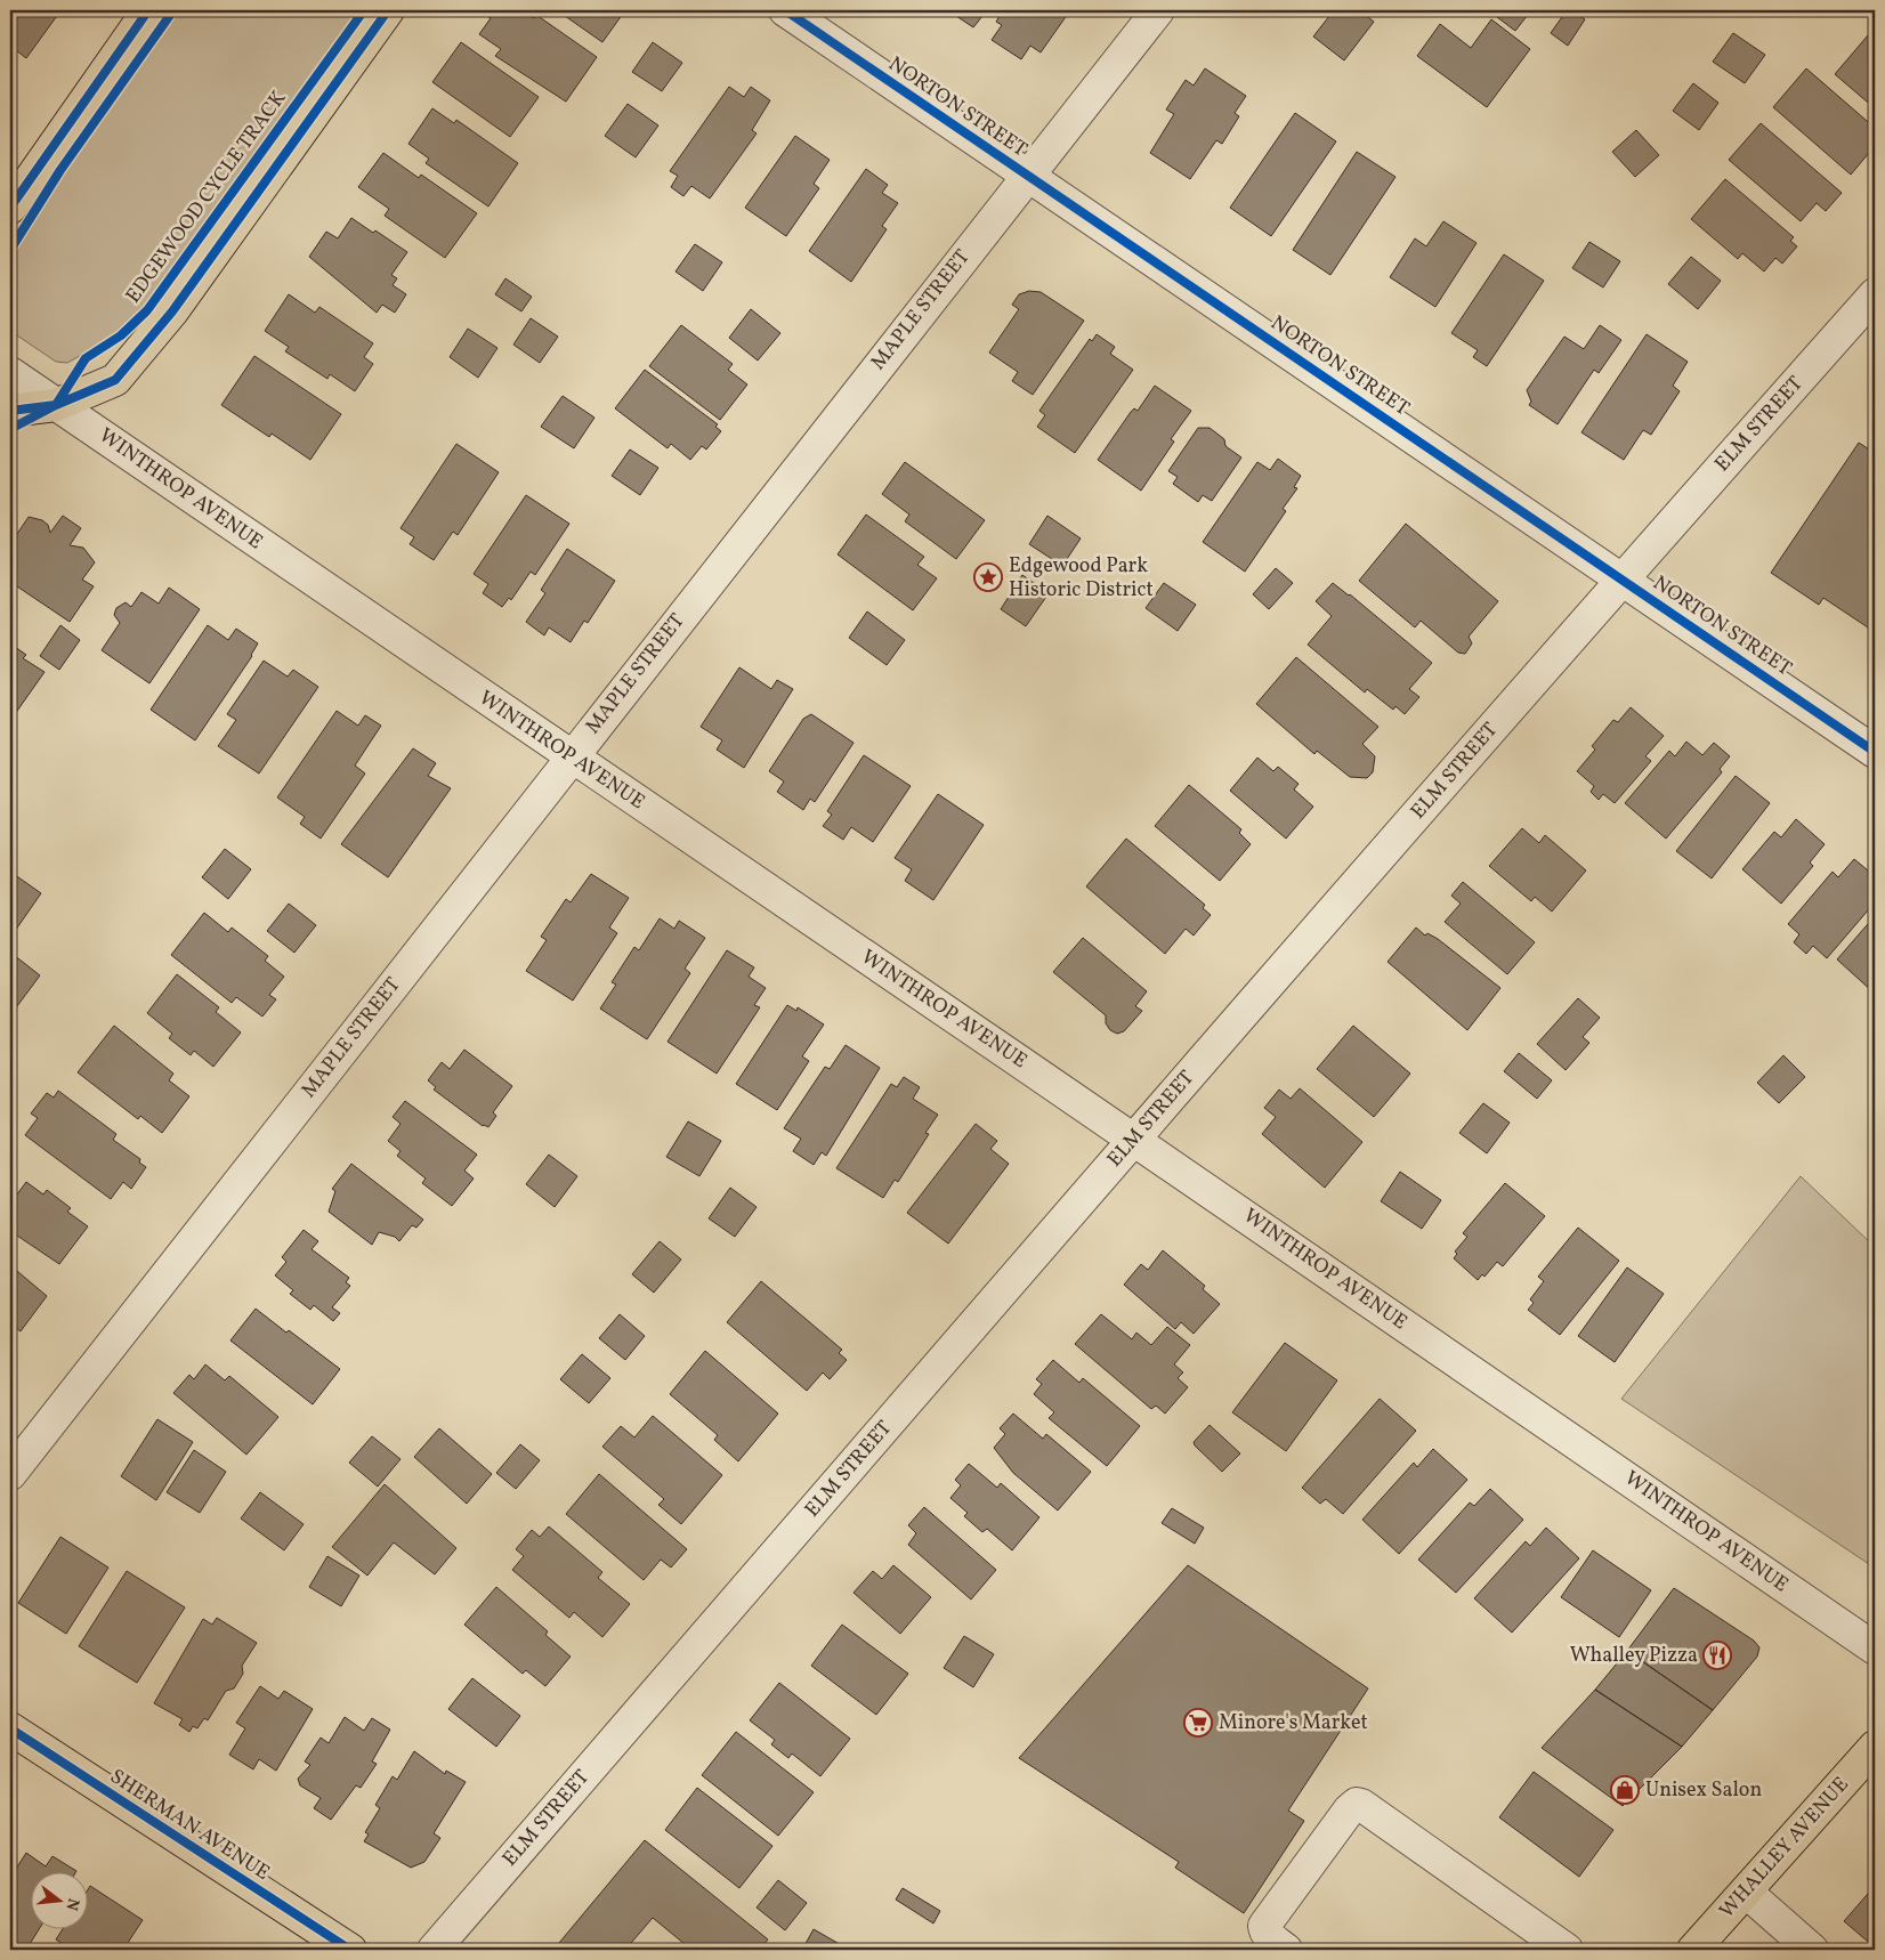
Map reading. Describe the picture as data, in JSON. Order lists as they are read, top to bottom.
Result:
{
  "streets": {
    "main road": ["SHERMAN AVENUE", "WHALLEY AVENUE"],
    "street": [
      "NORTON STREET",
      "MAPLE STREET",
      "ELM STREET",
      "WINTHROP AVENUE"
    ],
    "cycle path": ["EDGEWOOD CYCLE TRACK"]
  },
  "crossings": [
    ["NORTON STREET", "MAPLE STREET"],
    ["NORTON STREET", "ELM STREET"],
    ["MAPLE STREET", "WINTHROP AVENUE"],
    ["ELM STREET", "WINTHROP AVENUE"]
  ],
  "places": {
    "place": ["Edgewood Park Historic District"],
    "restaurant": ["Whalley Pizza"],
    "supermarket": ["Minore's Market"],
    "shop": ["Unisex Salon"]
  },
  "north": "right"
}
